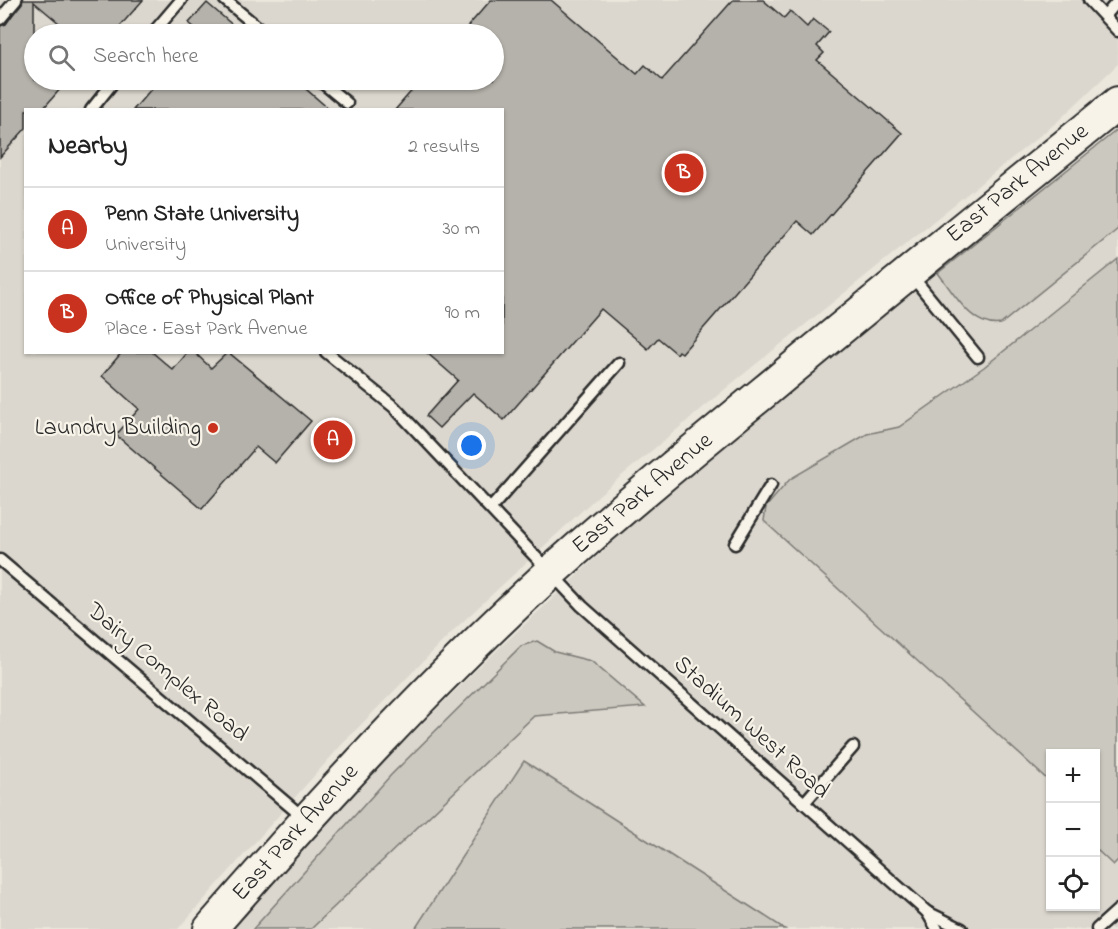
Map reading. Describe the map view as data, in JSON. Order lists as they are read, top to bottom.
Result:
{
  "streets": {
    "main road": ["East Park Avenue"],
    "lane": ["Dairy Complex Road", "Stadium West Road"]
  },
  "crossings": [
    ["East Park Avenue", "Dairy Complex Road"],
    ["East Park Avenue", "Stadium West Road"]
  ],
  "places": ["Laundry Building"],
  "page": {
    "search": "Search here",
    "heading": ["Nearby", "2 results"],
    "pins": ["B", "A"],
    "list": [
      {
        "mark": "A",
        "name": "Penn State University",
        "note": "University",
        "value": "30 m"
      },
      {
        "mark": "B",
        "name": "Office of Physical Plant",
        "note": "Place · East Park Avenue",
        "value": "90 m"
      }
    ],
    "map_buttons": ["+", "−"]
  }
}
